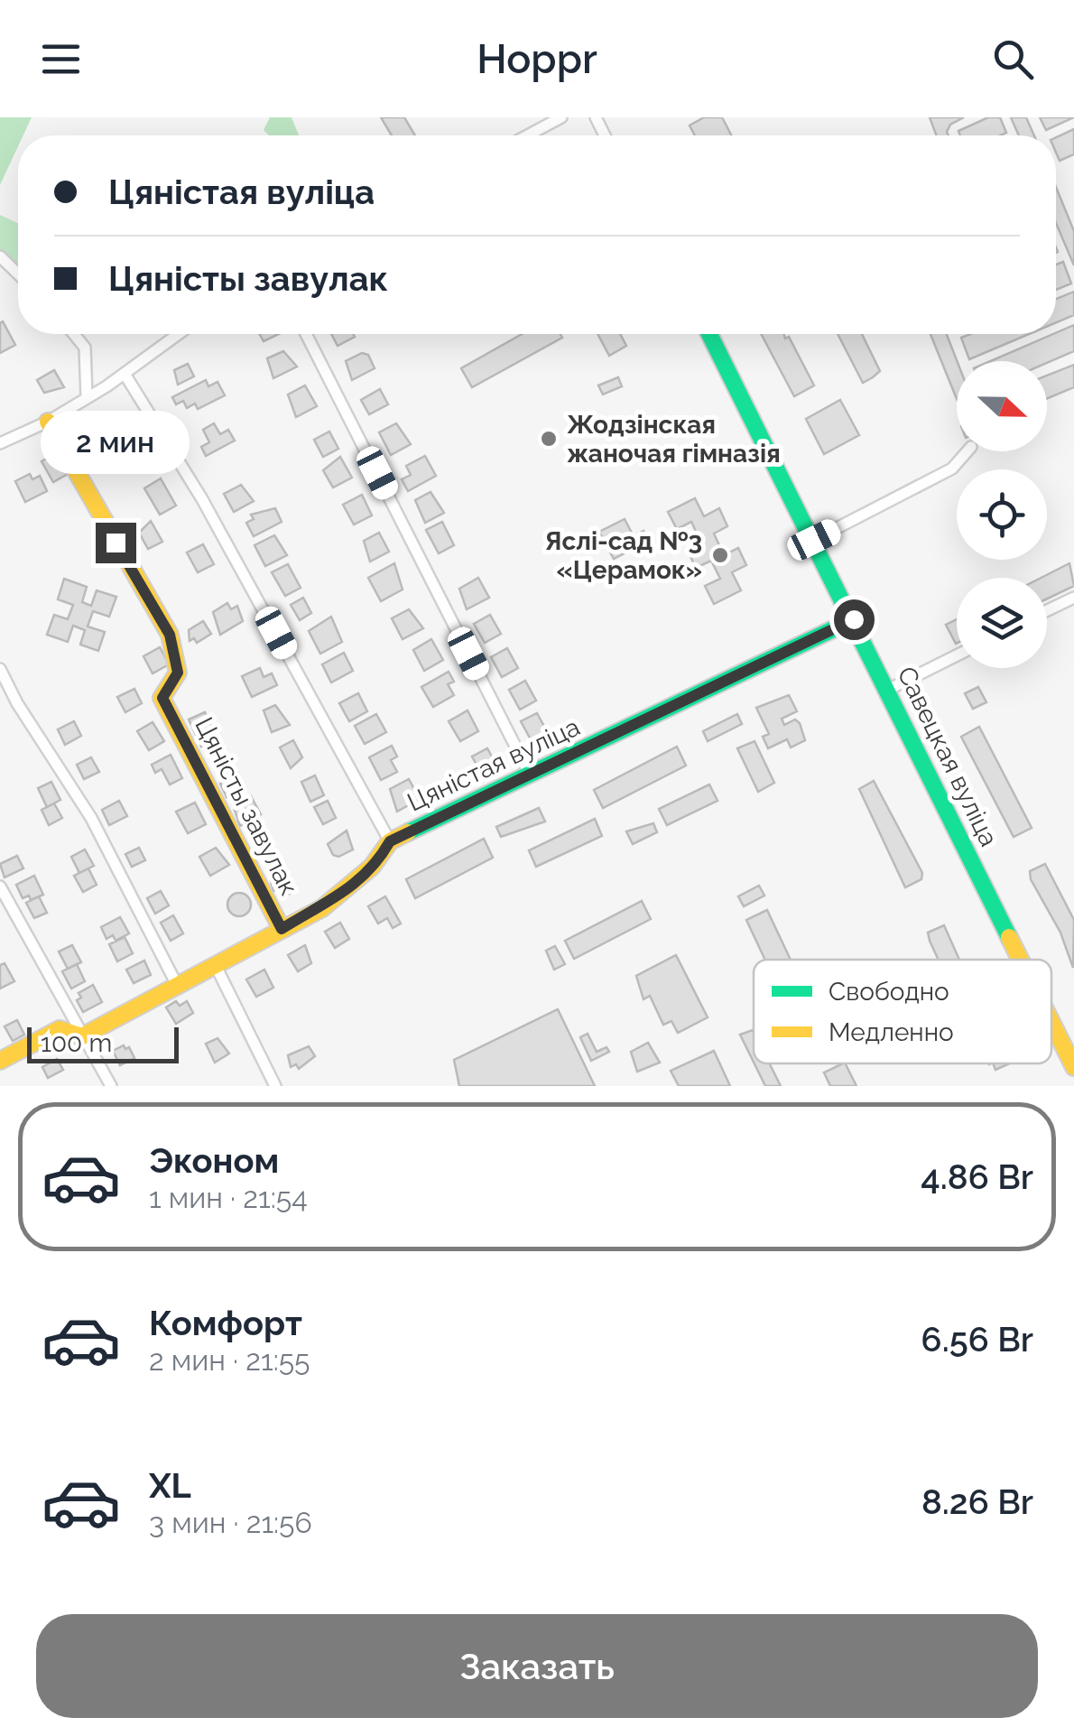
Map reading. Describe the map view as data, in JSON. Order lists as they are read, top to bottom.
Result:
{
  "streets": {
    "street": ["Савецкая вуліца", "Цяністая вуліца", "Цяністы завулак"]
  },
  "crossings": [
    ["Савецкая вуліца", "Цяністая вуліца"],
    ["Цяністая вуліца", "Цяністы завулак"]
  ],
  "places": ["Жодзінская жаночая гімназія", "Яслі-сад №3 «Церамок»"],
  "legend": ["Свободно", "Медленно"],
  "scale_bar": "100 m",
  "north": "right",
  "page": {
    "header": "Hoppr",
    "banner": ["Цяністая вуліца", "Цяністы завулак"],
    "bubble": "2 мин",
    "scale": "100 m",
    "list": [
      {
        "name": "Эконом",
        "note": "1 мин · 21:54",
        "value": "4.86 Br"
      },
      {
        "name": "Комфорт",
        "note": "2 мин · 21:55",
        "value": "6.56 Br"
      },
      {
        "name": "XL",
        "note": "3 мин · 21:56",
        "value": "8.26 Br"
      }
    ],
    "buttons": "Заказать"
  }
}
